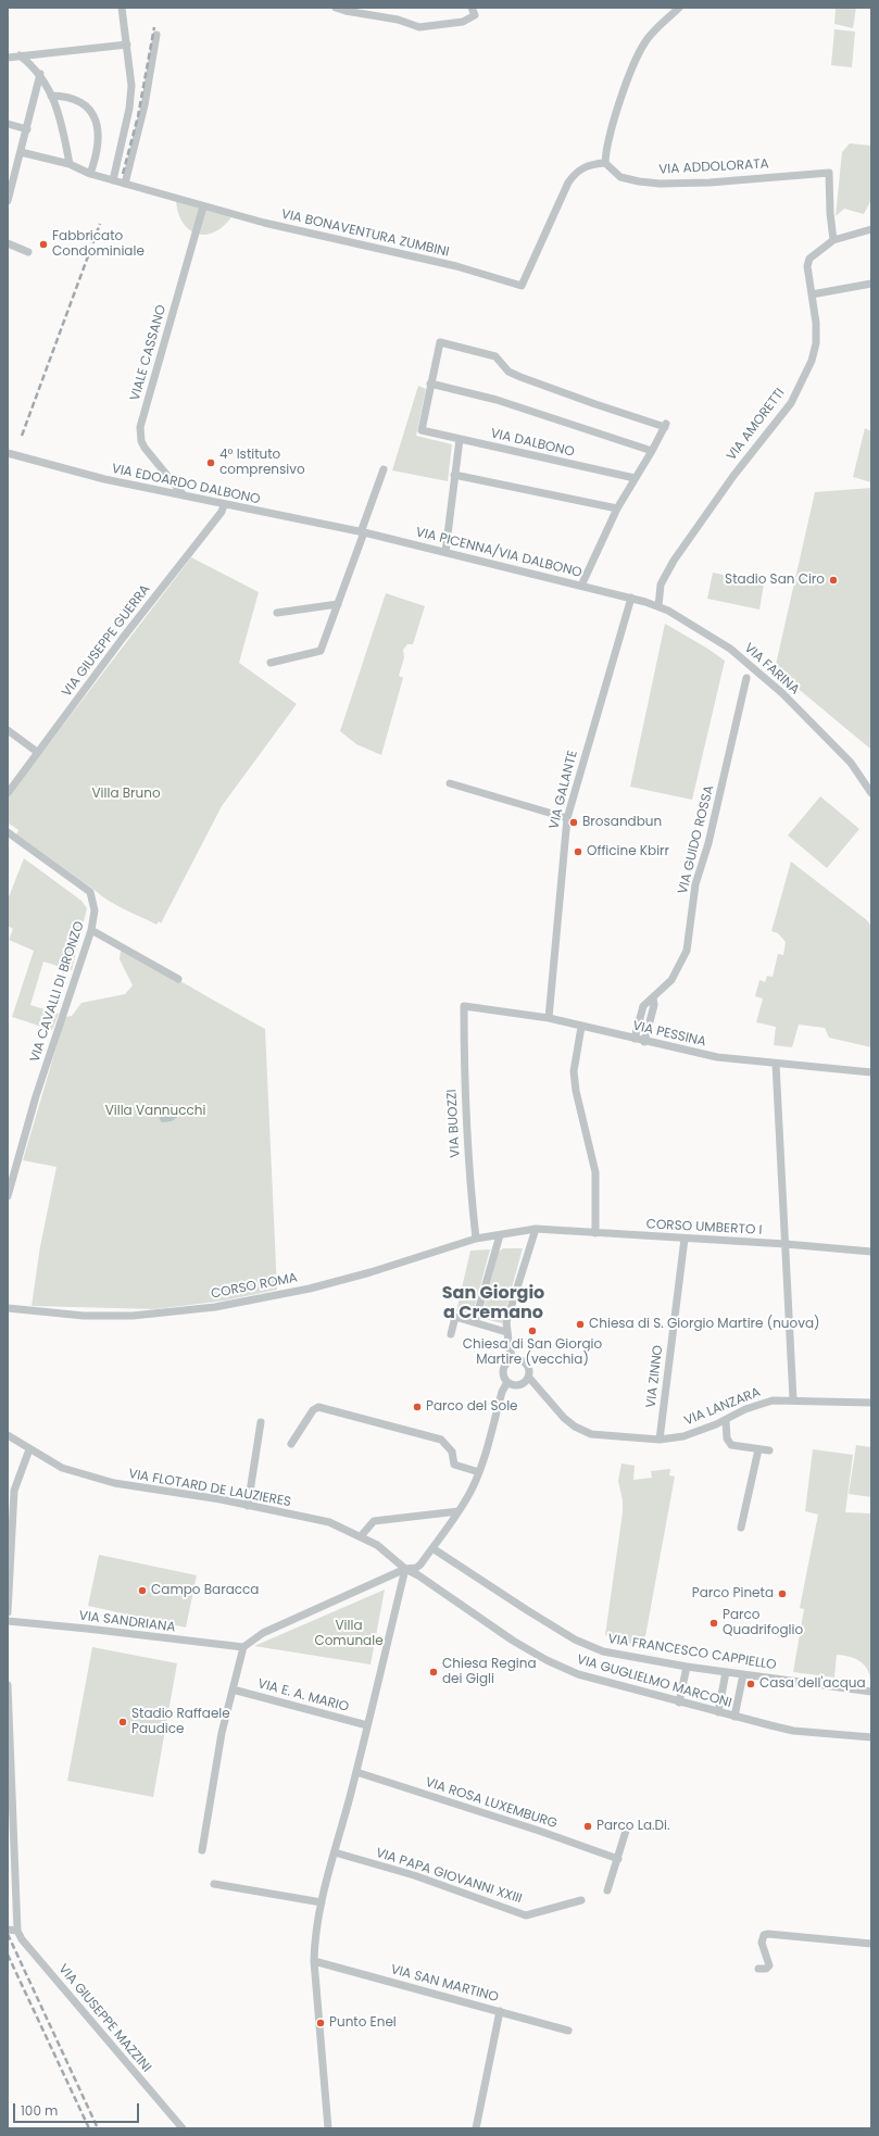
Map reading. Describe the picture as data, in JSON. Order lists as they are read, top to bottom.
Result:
{
  "streets": {
    "street": [
      "VIA ADDOLORATA",
      "VIA BONAVENTURA ZUMBINI",
      "VIALE CASSANO",
      "VIA AMORETTI",
      "VIA DALBONO",
      "VIA EDOARDO DALBONO",
      "VIA PICENNA/VIA DALBONO",
      "VIA GIUSEPPE GUERRA",
      "VIA FARINA",
      "VIA GALANTE",
      "VIA GUIDO ROSSA",
      "VIA CAVALLI DI BRONZO",
      "VIA PESSINA",
      "VIA BUOZZI",
      "CORSO UMBERTO I",
      "CORSO ROMA",
      "VIA ZINNO",
      "VIA LANZARA",
      "VIA FLOTARD DE LAUZIERES",
      "VIA SANDRIANA",
      "VIA FRANCESCO CAPPIELLO",
      "VIA GUGLIELMO MARCONI",
      "VIA E. A. MARIO",
      "VIA ROSA LUXEMBURG",
      "VIA PAPA GIOVANNI XXIII",
      "VIA SAN MARTINO",
      "VIA GIUSEPPE MAZZINI"
    ]
  },
  "crossings": [
    ["VIA ADDOLORATA", "VIA BONAVENTURA ZUMBINI"],
    ["VIA ADDOLORATA", "VIA AMORETTI"],
    ["VIA BONAVENTURA ZUMBINI", "VIALE CASSANO"],
    ["VIALE CASSANO", "VIA EDOARDO DALBONO"],
    ["VIA AMORETTI", "VIA FARINA"],
    ["VIA EDOARDO DALBONO", "VIA PICENNA/VIA DALBONO"],
    ["VIA EDOARDO DALBONO", "VIA GIUSEPPE GUERRA"],
    ["VIA PICENNA/VIA DALBONO", "VIA FARINA"],
    ["VIA PICENNA/VIA DALBONO", "VIA GALANTE"],
    ["VIA FARINA", "VIA GALANTE"],
    ["VIA GALANTE", "VIA PESSINA"],
    ["VIA GUIDO ROSSA", "VIA PESSINA"],
    ["VIA PESSINA", "VIA BUOZZI"],
    ["VIA BUOZZI", "CORSO ROMA"],
    ["CORSO UMBERTO I", "CORSO ROMA"],
    ["CORSO UMBERTO I", "VIA ZINNO"],
    ["VIA ZINNO", "VIA LANZARA"],
    ["VIA FLOTARD DE LAUZIERES", "VIA GUGLIELMO MARCONI"]
  ],
  "districts": ["San Giorgio a Cremano"],
  "parks": ["Villa Bruno", "Villa Vannucchi", "Villa Comunale"],
  "places": [
    "Fabbricato Condominiale",
    "4° Istituto comprensivo",
    "Stadio San Ciro",
    "Brosandbun",
    "Officine Kbirr",
    "Chiesa di S. Giorgio Martire (nuova)",
    "Chiesa di San Giorgio Martire (vecchia)",
    "Parco del Sole",
    "Campo Baracca",
    "Parco Pineta",
    "Parco Quadrifoglio",
    "Chiesa Regina dei Gigli",
    "Casa dell'acqua",
    "Stadio Raffaele Paudice",
    "Parco La.Di.",
    "Punto Enel"
  ],
  "scale_bar": "100 m"
}
